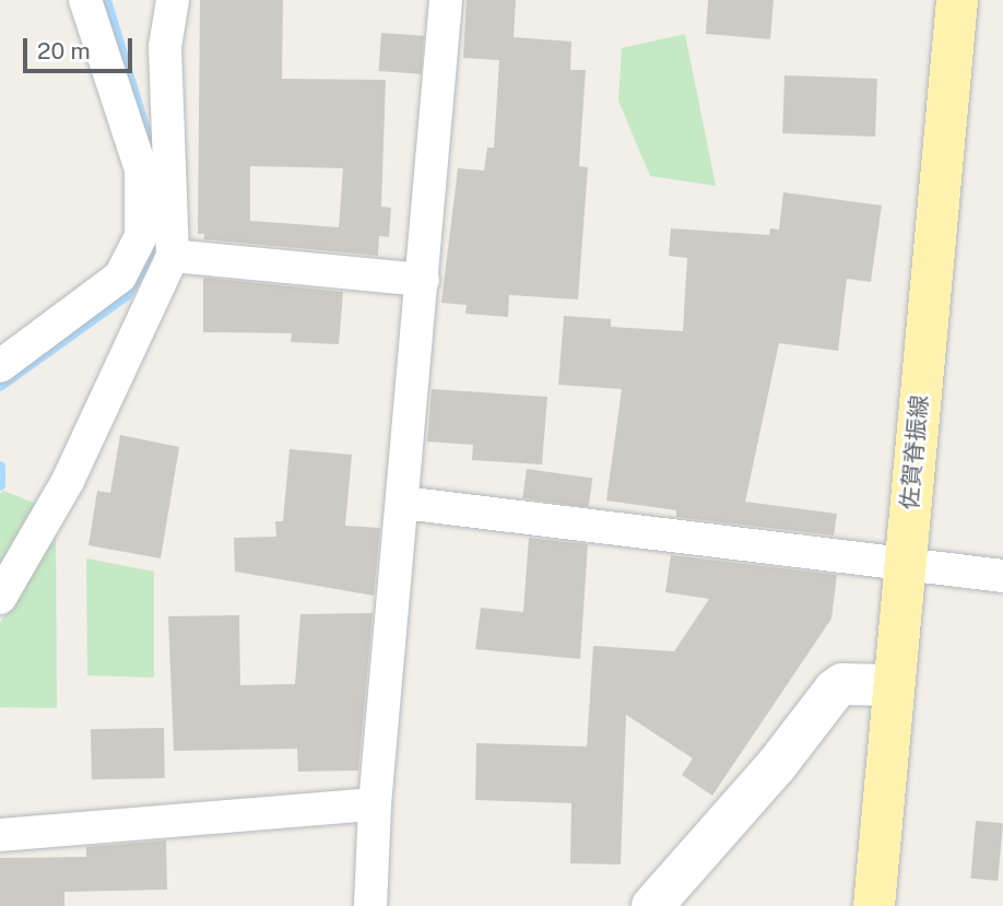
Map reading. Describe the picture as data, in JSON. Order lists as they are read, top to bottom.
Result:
{
  "streets": {
    "main road": ["佐賀脊振線"]
  },
  "scale_bar": "20 m"
}
